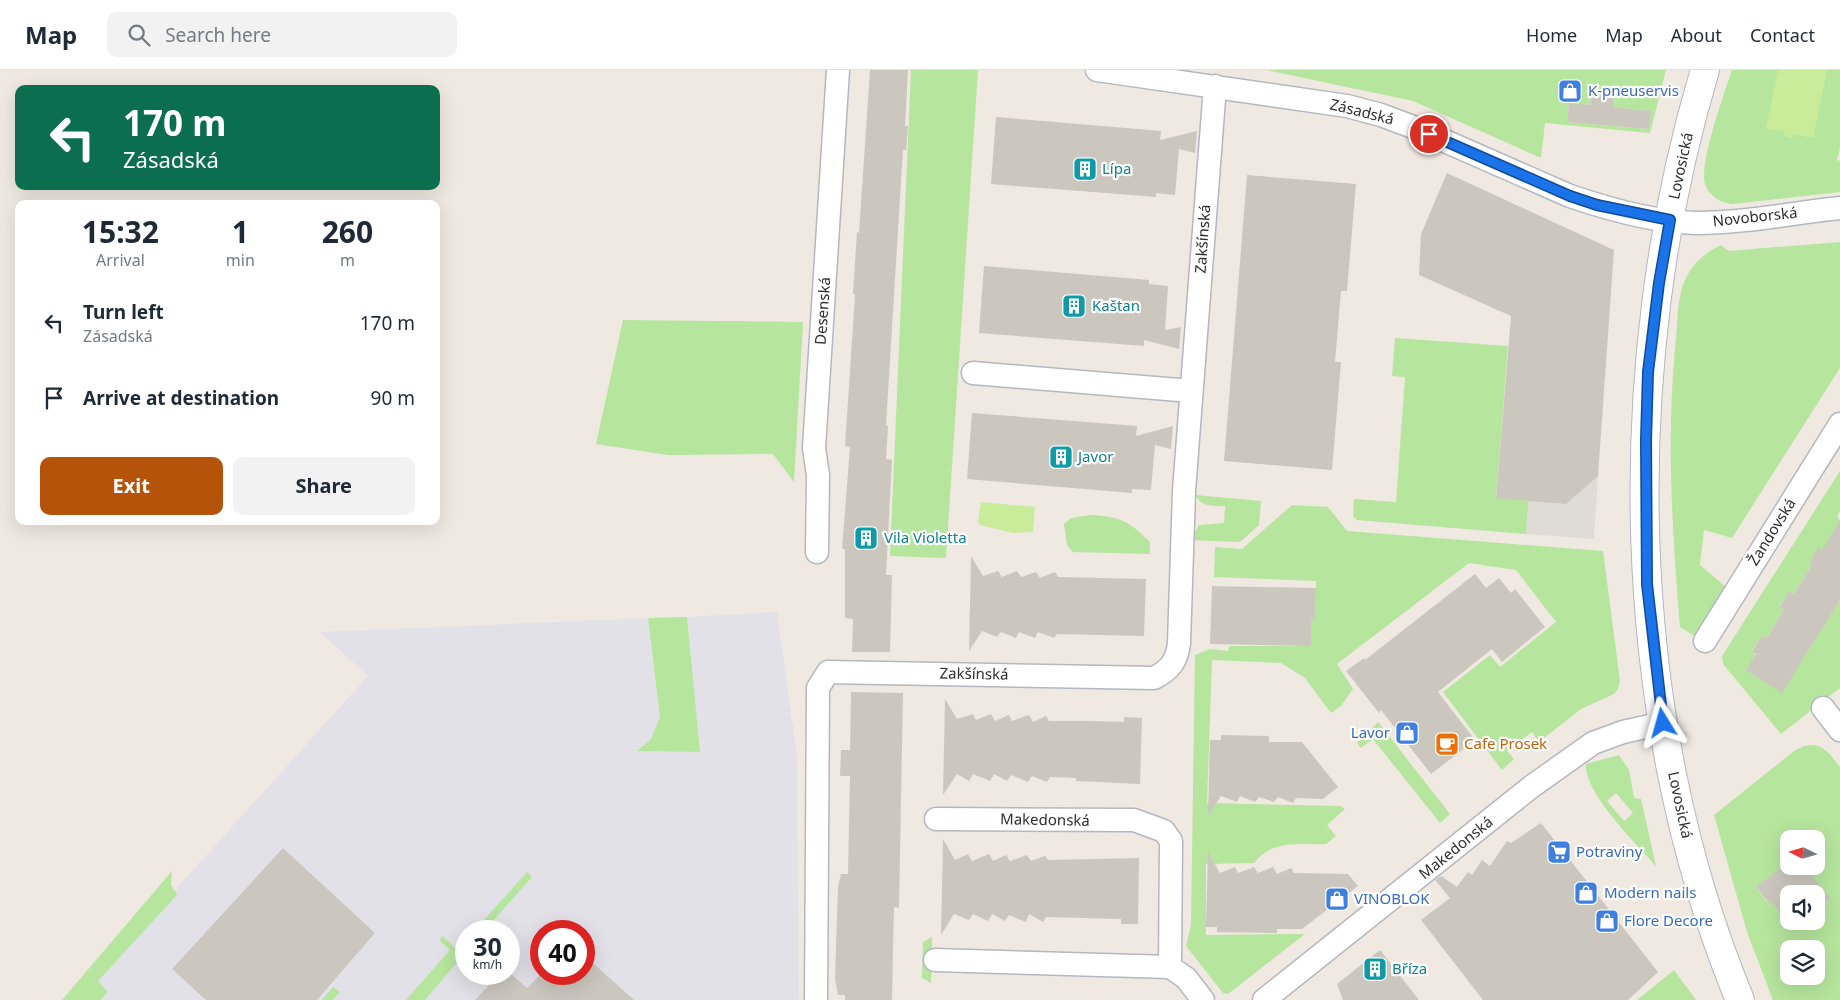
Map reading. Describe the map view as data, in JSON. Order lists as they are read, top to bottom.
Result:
{
  "streets": {
    "street": [
      "Zásadská",
      "Lovosická",
      "Novoborská",
      "Zakšínská",
      "Desenská",
      "Žandovská",
      "Makedonská"
    ]
  },
  "crossings": [
    ["Zásadská", "Lovosická"],
    ["Zásadská", "Novoborská"],
    ["Zásadská", "Zakšínská"],
    ["Lovosická", "Novoborská"],
    ["Lovosická", "Makedonská"]
  ],
  "places": {
    "shop": [
      "K-pneuservis",
      "Lavor",
      "Modern nails",
      "VINOBLOK",
      "Flore Decore"
    ],
    "building": [
      "Lípa",
      "Kaštan",
      "Javor",
      "Vila Violetta",
      "Bříza"
    ],
    "cafe": ["Cafe Prosek"],
    "supermarket": ["Potraviny"]
  },
  "north": "left",
  "page": {
    "header": "Map",
    "search": "Search here",
    "nav": [
      "Home",
      "Map",
      "About",
      "Contact"
    ],
    "turn": ["170 m", "Zásadská"],
    "eta": [
      "15:32",
      "Arrival",
      "1",
      "min",
      "260",
      "m"
    ],
    "list": [
      {
        "name": "Turn left",
        "note": "Zásadská",
        "value": "170 m"
      },
      {
        "name": "Arrive at destination",
        "value": "90 m"
      }
    ],
    "buttons": ["Exit", "Share"],
    "speed": "30 km/h",
    "limit": "40"
  }
}
